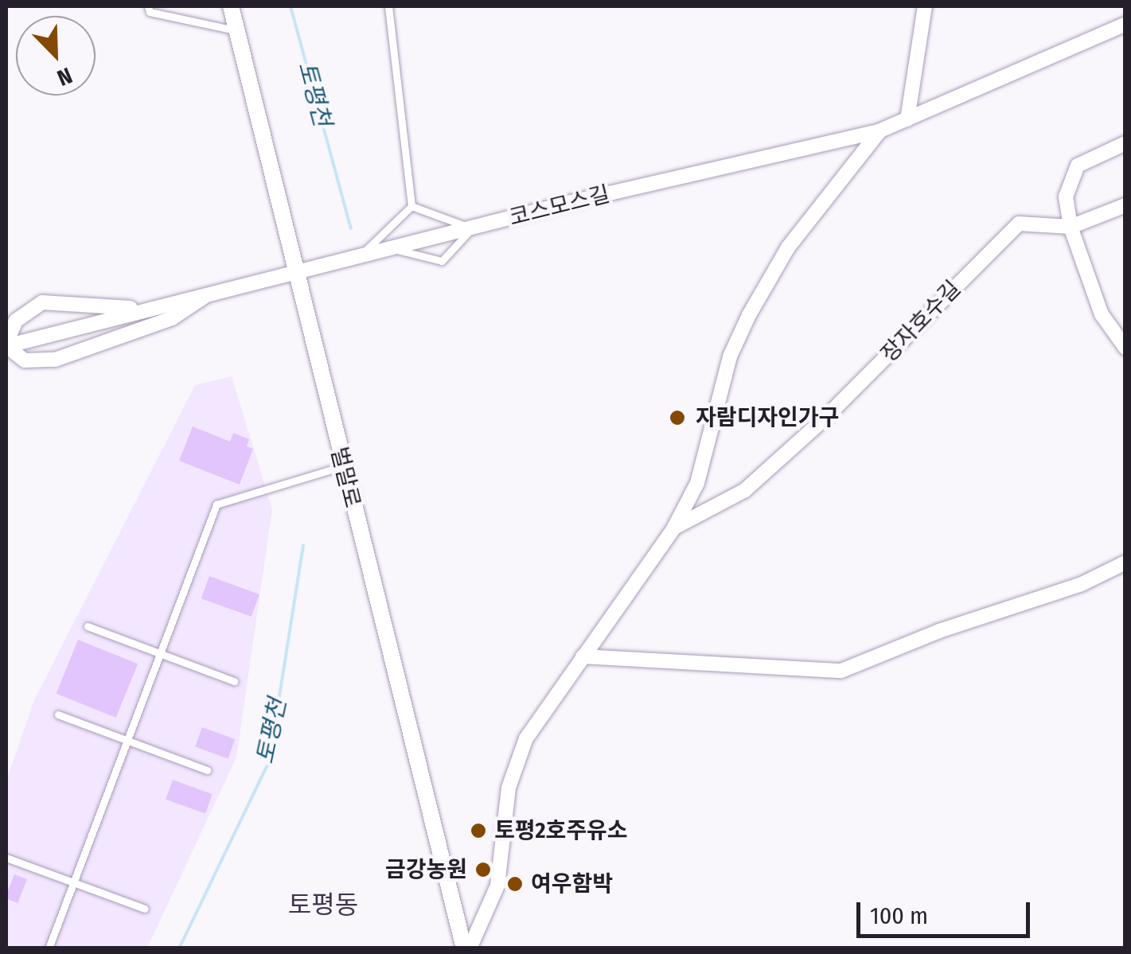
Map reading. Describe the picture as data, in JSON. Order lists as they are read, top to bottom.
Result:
{
  "streets": {
    "street": ["코스모스길", "장자호수길", "벌말로"]
  },
  "crossings": [
    ["코스모스길", "벌말로"]
  ],
  "districts": ["토평동"],
  "water": ["토평천"],
  "places": [
    "자람디자인가구",
    "토평2호주유소",
    "금강농원",
    "여우함박"
  ],
  "scale_bar": "100 m",
  "north": "bottom right"
}
